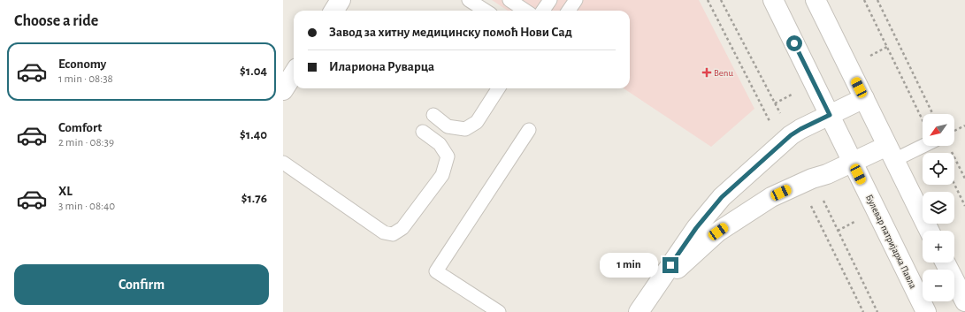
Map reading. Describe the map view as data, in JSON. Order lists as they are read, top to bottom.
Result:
{
  "streets": {
    "main road": ["Булевар патријарха Павла"]
  },
  "places": {
    "health": ["Benu"]
  },
  "north": "bottom left",
  "page": {
    "heading": "Choose a ride",
    "banner": ["Завод за хитну медицинску помоћ Нови Сад", "Илариона Руварца"],
    "list": [
      {
        "name": "Economy",
        "note": "1 min · 08:38",
        "value": "$1.04"
      },
      {
        "name": "Comfort",
        "note": "2 min · 08:39",
        "value": "$1.40"
      },
      {
        "name": "XL",
        "note": "3 min · 08:40",
        "value": "$1.76"
      }
    ],
    "map_buttons": ["+", "−"],
    "bubble": "1 min",
    "buttons": "Confirm"
  }
}
